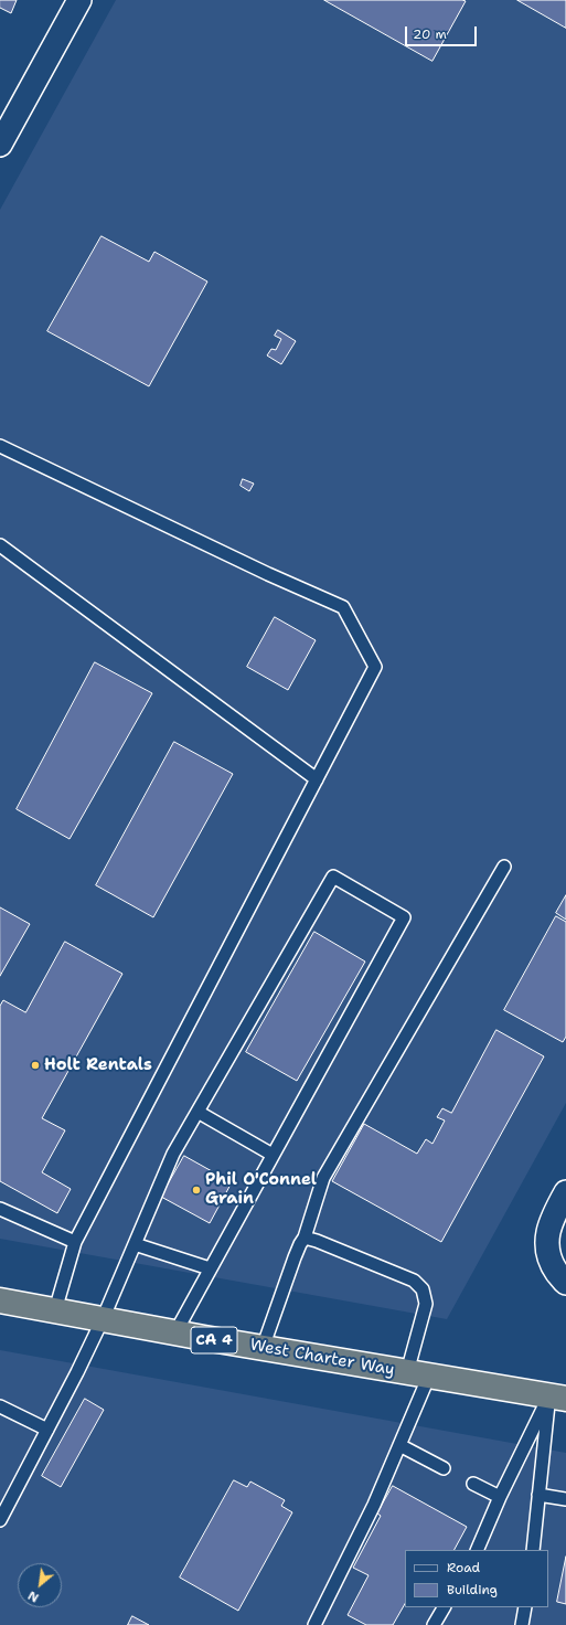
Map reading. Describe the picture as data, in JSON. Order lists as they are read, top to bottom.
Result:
{
  "streets": {
    "highway": ["CA 4", "West Charter Way"]
  },
  "places": ["Holt Rentals", "Phil O'Connel Grain"],
  "legend": ["Road", "Building"],
  "scale_bar": "20 m",
  "north": "bottom left"
}
